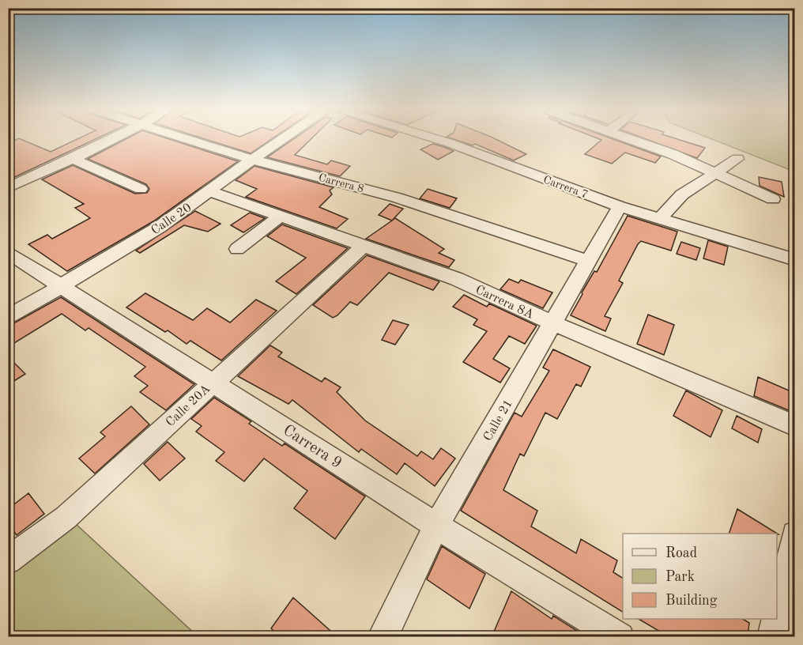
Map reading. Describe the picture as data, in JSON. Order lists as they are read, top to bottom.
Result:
{
  "streets": {
    "street": [
      "Carrera 8",
      "Carrera 7",
      "Calle 20",
      "Carrera 8A",
      "Calle 20A",
      "Calle 21",
      "Carrera 9"
    ]
  },
  "crossings": [
    ["Carrera 8", "Calle 20"],
    ["Carrera 8", "Calle 21"],
    ["Carrera 7", "Calle 21"],
    ["Calle 20", "Carrera 8A"],
    ["Calle 20", "Carrera 9"],
    ["Carrera 8A", "Calle 20A"],
    ["Carrera 8A", "Calle 21"],
    ["Calle 20A", "Carrera 9"],
    ["Calle 21", "Carrera 9"]
  ],
  "legend": ["Road", "Park", "Building"]
}
